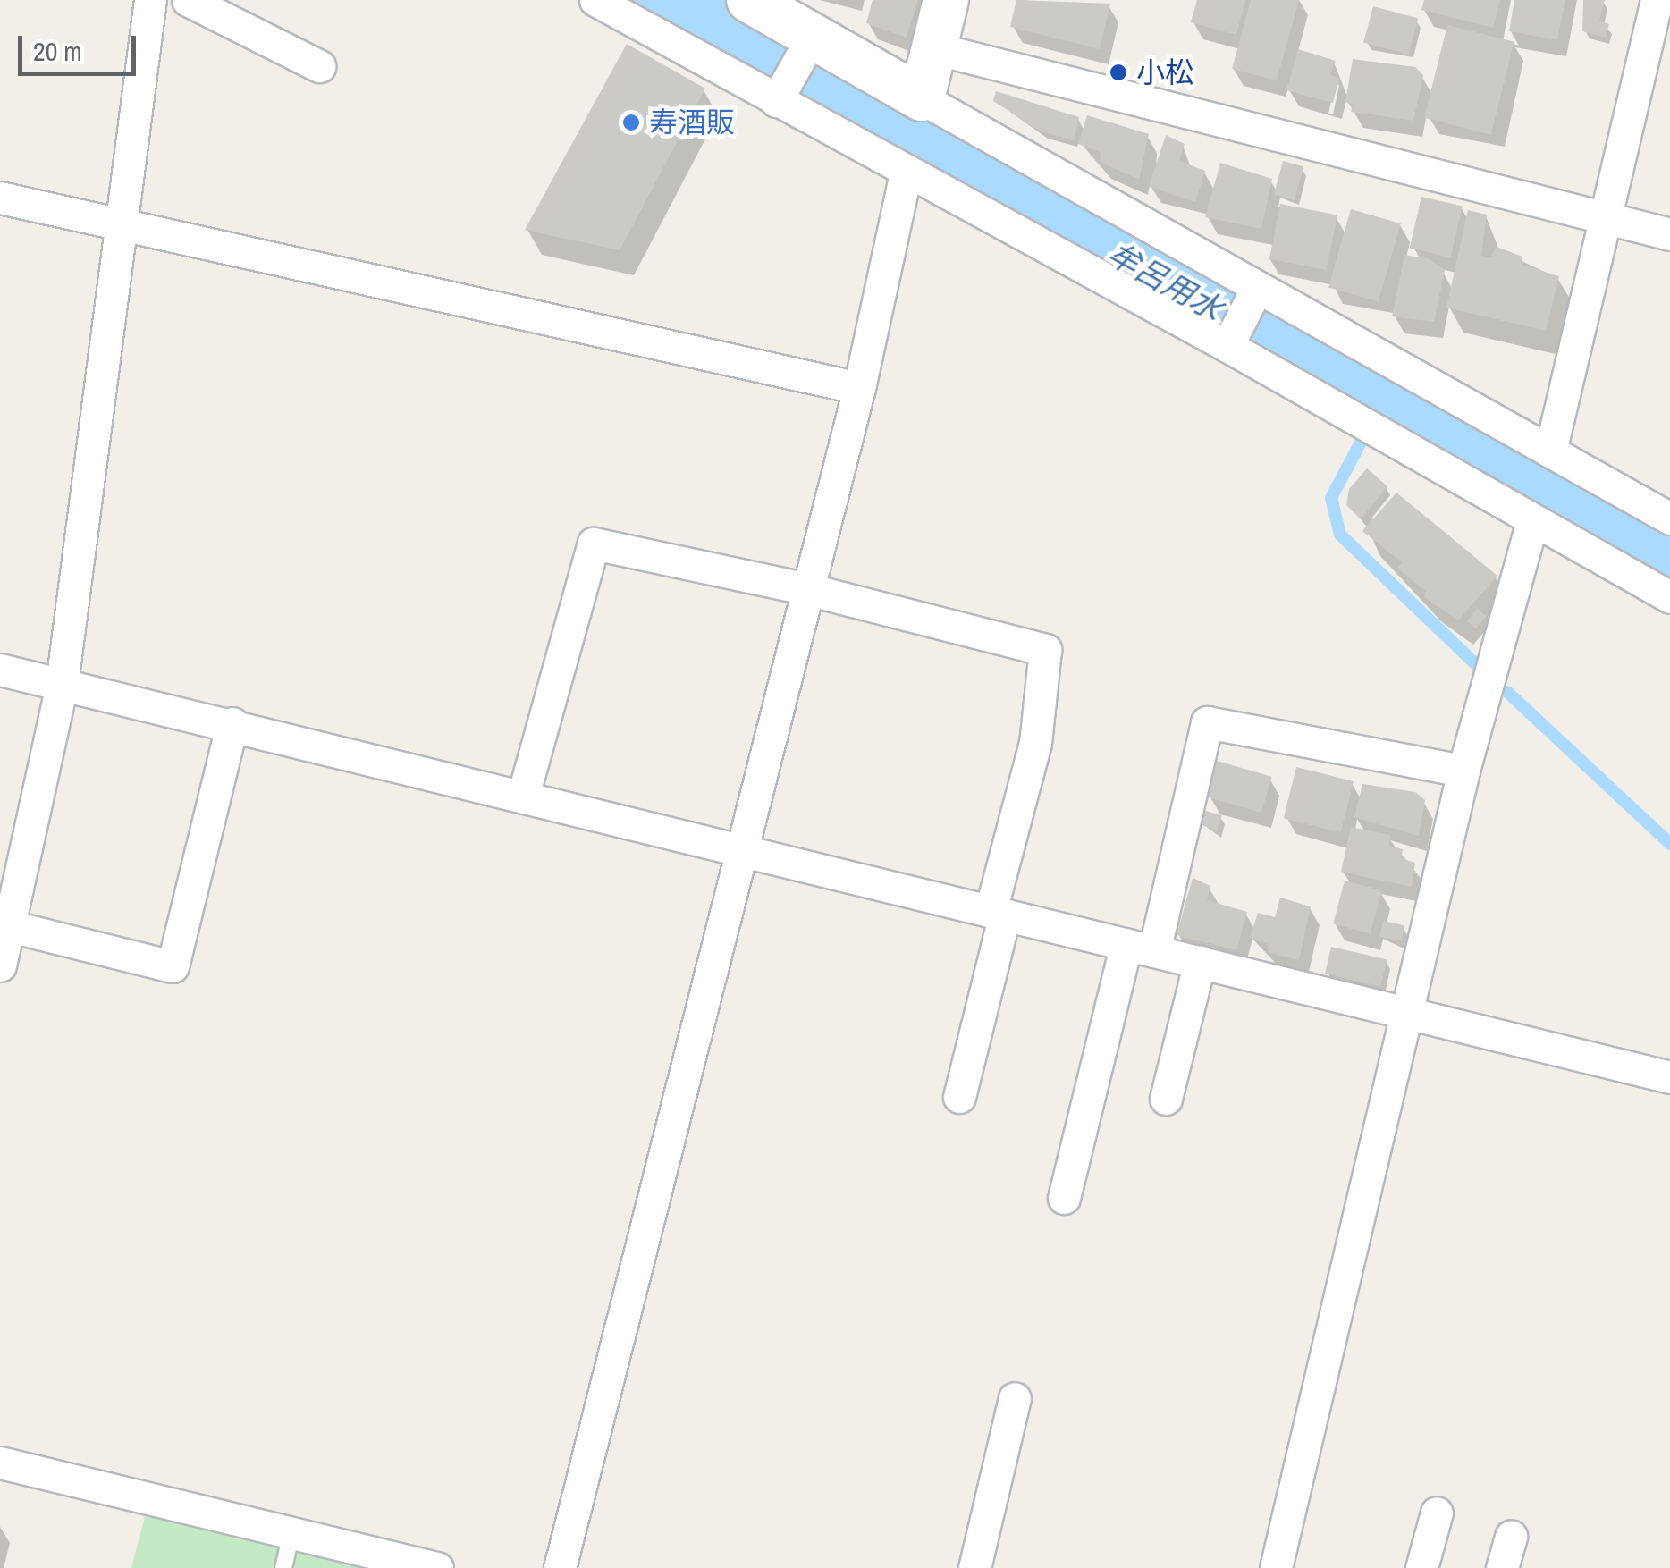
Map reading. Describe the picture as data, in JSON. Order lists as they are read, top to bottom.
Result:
{
  "water": ["牟呂用水"],
  "places": ["小松", "寿酒販"],
  "scale_bar": "20 m"
}
